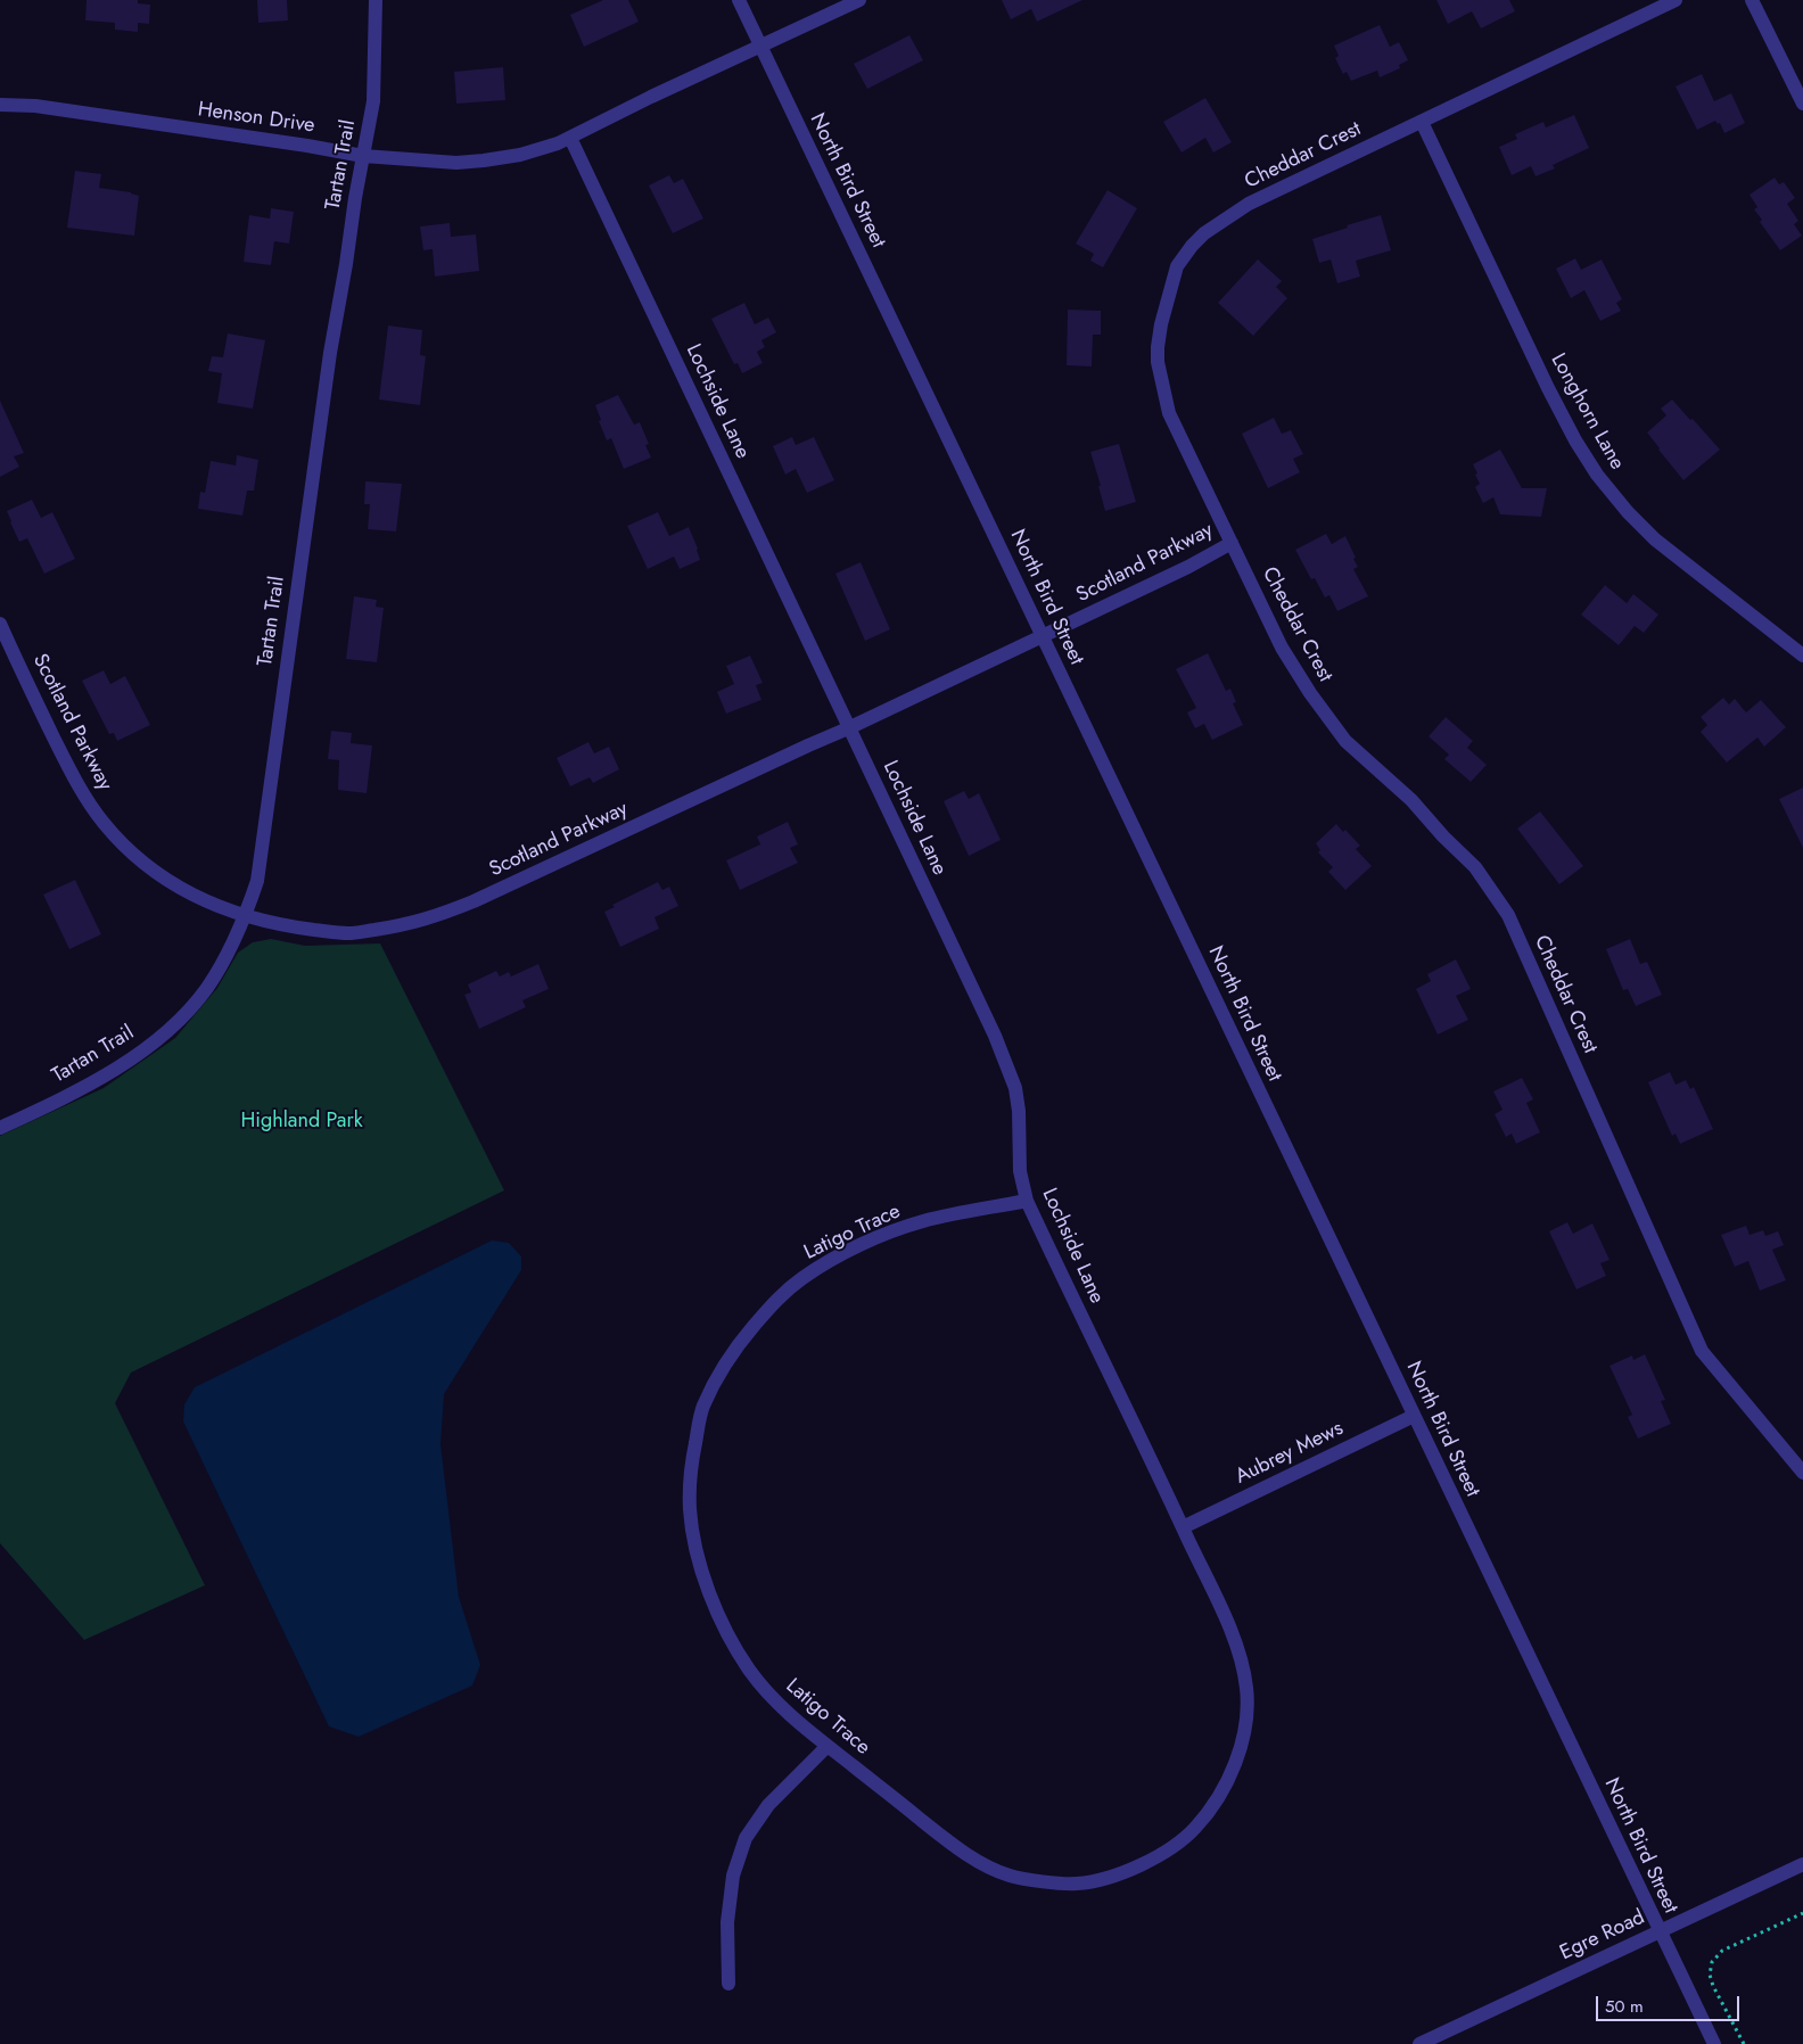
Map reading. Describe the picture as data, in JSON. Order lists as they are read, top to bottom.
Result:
{
  "streets": {
    "street": [
      "Henson Drive",
      "Cheddar Crest",
      "Tartan Trail",
      "North Bird Street",
      "Lochside Lane",
      "Longhorn Lane",
      "Scotland Parkway",
      "Latigo Trace",
      "Aubrey Mews",
      "Egre Road"
    ]
  },
  "crossings": [
    ["Henson Drive", "Tartan Trail"],
    ["Henson Drive", "North Bird Street"],
    ["Henson Drive", "Lochside Lane"],
    ["Cheddar Crest", "Longhorn Lane"],
    ["Cheddar Crest", "Scotland Parkway"],
    ["Tartan Trail", "Scotland Parkway"],
    ["North Bird Street", "Scotland Parkway"],
    ["North Bird Street", "Aubrey Mews"],
    ["North Bird Street", "Egre Road"],
    ["Lochside Lane", "Scotland Parkway"],
    ["Lochside Lane", "Latigo Trace"],
    ["Lochside Lane", "Aubrey Mews"],
    ["Latigo Trace", "Aubrey Mews"]
  ],
  "parks": ["Highland Park"],
  "scale_bar": "50 m"
}
